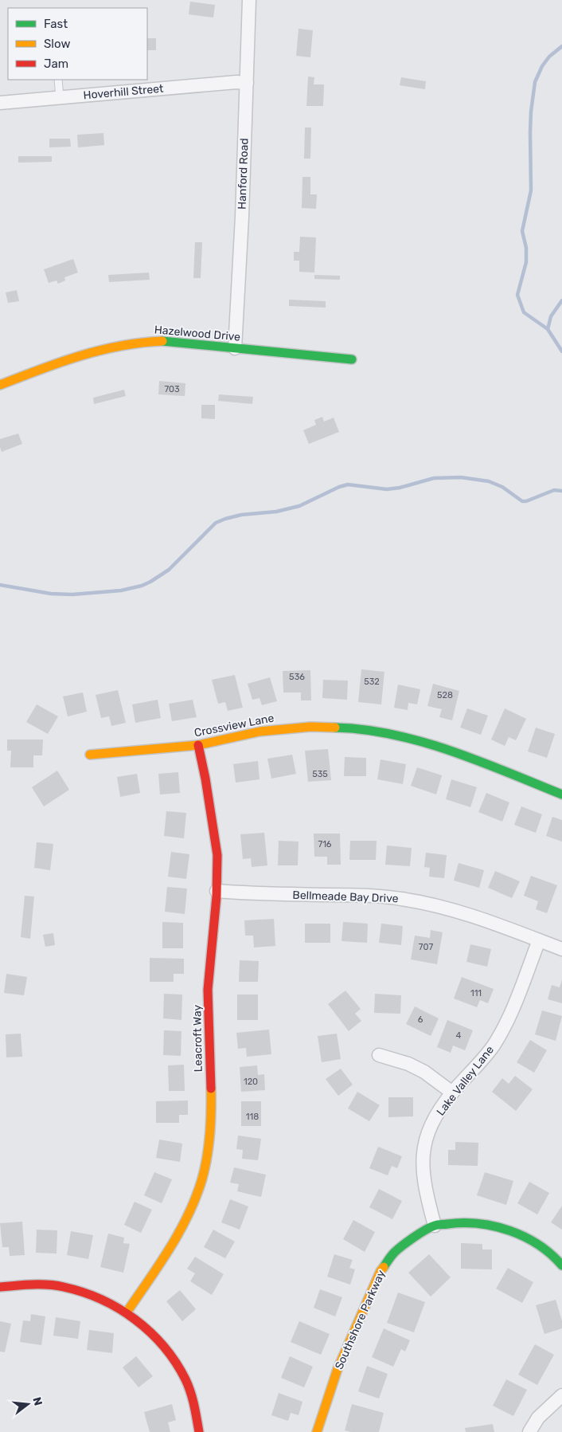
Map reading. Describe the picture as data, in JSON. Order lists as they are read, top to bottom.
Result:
{
  "streets": {
    "street": [
      "Hoverhill Street",
      "Hanford Road",
      "Hazelwood Drive",
      "Crossview Lane",
      "Bellmeade Bay Drive",
      "Leacroft Way",
      "Lake Valley Lane",
      "Southshore Parkway"
    ]
  },
  "crossings": [
    ["Hoverhill Street", "Hanford Road"],
    ["Hanford Road", "Hazelwood Drive"],
    ["Crossview Lane", "Leacroft Way"],
    ["Bellmeade Bay Drive", "Leacroft Way"],
    ["Bellmeade Bay Drive", "Lake Valley Lane"],
    ["Lake Valley Lane", "Southshore Parkway"]
  ],
  "house_numbers": [
    "703",
    "536",
    "532",
    "528",
    "535",
    "716",
    "707",
    "111",
    "6",
    "4",
    "120",
    "118"
  ],
  "legend": ["Fast", "Slow", "Jam"],
  "north": "right"
}
